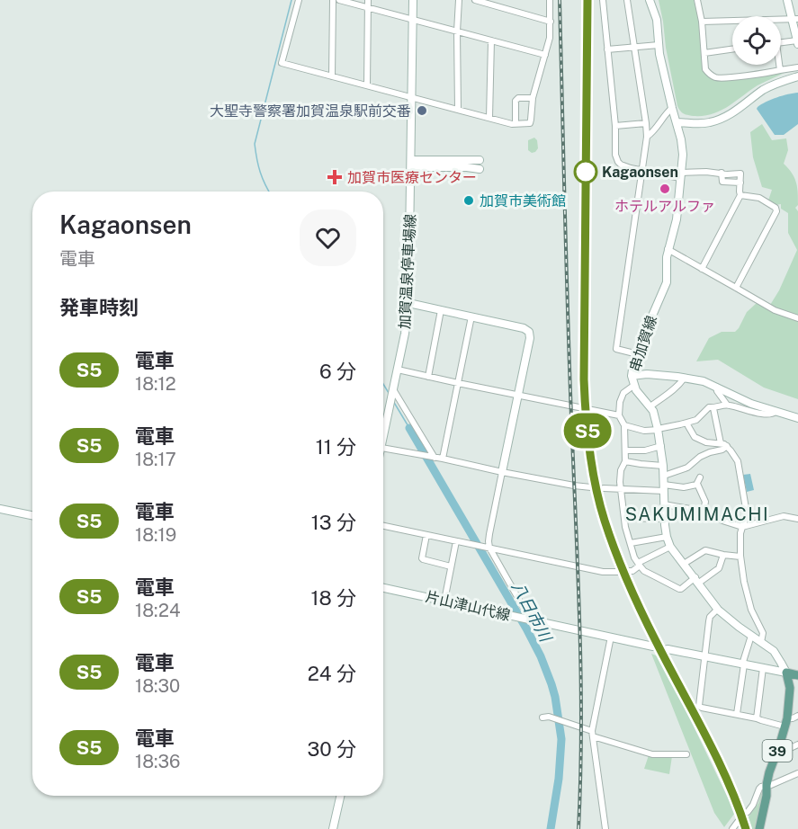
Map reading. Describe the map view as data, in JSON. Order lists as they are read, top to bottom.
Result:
{
  "streets": {
    "main road": [
      "加賀温泉停車場線",
      "串加賀線",
      "片山津山代線",
      "39"
    ]
  },
  "crossings": [
    ["串加賀線", "39"]
  ],
  "districts": ["SAKUMIMACHI"],
  "water": ["八日市川"],
  "places": {
    "other": [
      "大聖寺警察署加賀温泉駅前交番",
      "Kagaonsen",
      "ホテルアルファ",
      "加賀市美術館"
    ],
    "health": ["加賀市医療センター"]
  },
  "page": {
    "on_map": "S5",
    "heading": [
      ["Kagaonsen", "電車"],
      "発車時刻"
    ],
    "list": [
      {
        "mark": "S5",
        "name": "電車",
        "note": "18:12",
        "value": "6 分"
      },
      {
        "mark": "S5",
        "name": "電車",
        "note": "18:17",
        "value": "11 分"
      },
      {
        "mark": "S5",
        "name": "電車",
        "note": "18:19",
        "value": "13 分"
      },
      {
        "mark": "S5",
        "name": "電車",
        "note": "18:24",
        "value": "18 分"
      },
      {
        "mark": "S5",
        "name": "電車",
        "note": "18:30",
        "value": "24 分"
      },
      {
        "mark": "S5",
        "name": "電車",
        "note": "18:36",
        "value": "30 分"
      }
    ]
  }
}
